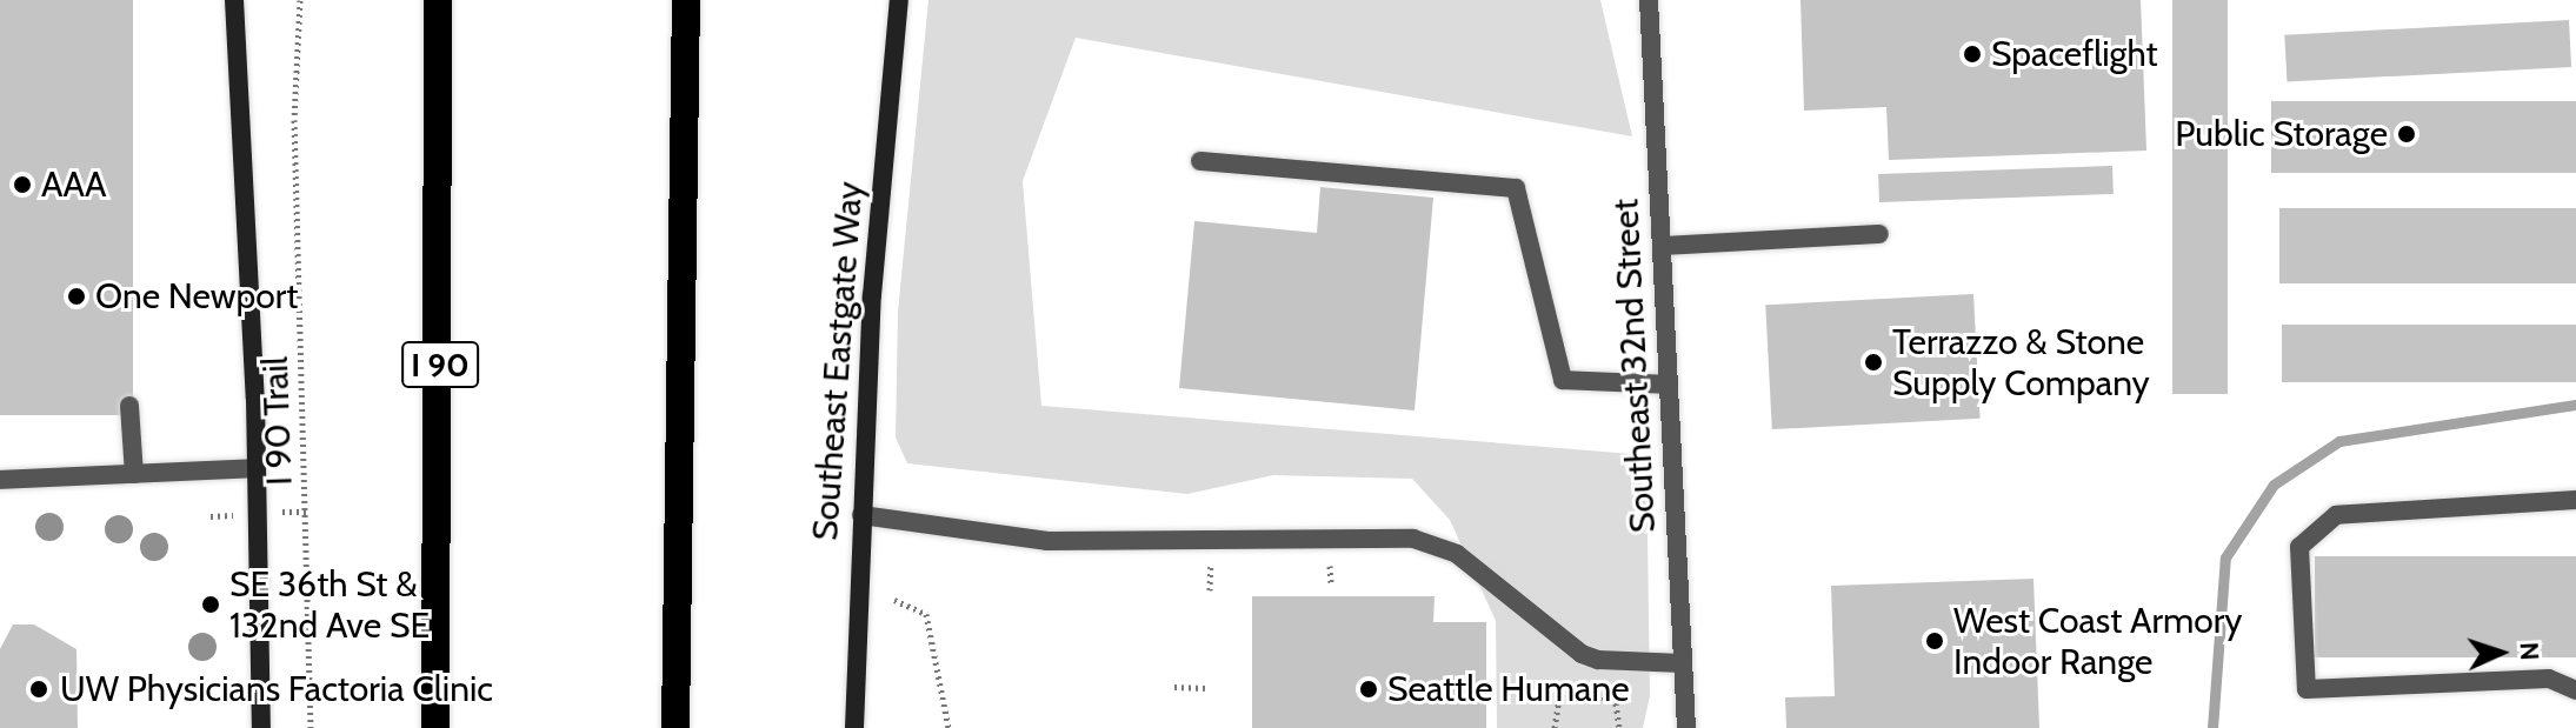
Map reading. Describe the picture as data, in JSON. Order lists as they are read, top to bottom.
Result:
{
  "streets": {
    "highway": ["I 90"],
    "main road": ["Southeast Eastgate Way"],
    "lane": ["Southeast 32nd Street"],
    "path": ["I 90 Trail"]
  },
  "places": [
    "Spaceflight",
    "Public Storage",
    "AAA",
    "One Newport",
    "Terrazzo & Stone Supply Company",
    "SE 36th St & 132nd Ave SE",
    "West Coast Armory Indoor Range",
    "UW Physicians Factoria Clinic",
    "Seattle Humane"
  ],
  "north": "right"
}
